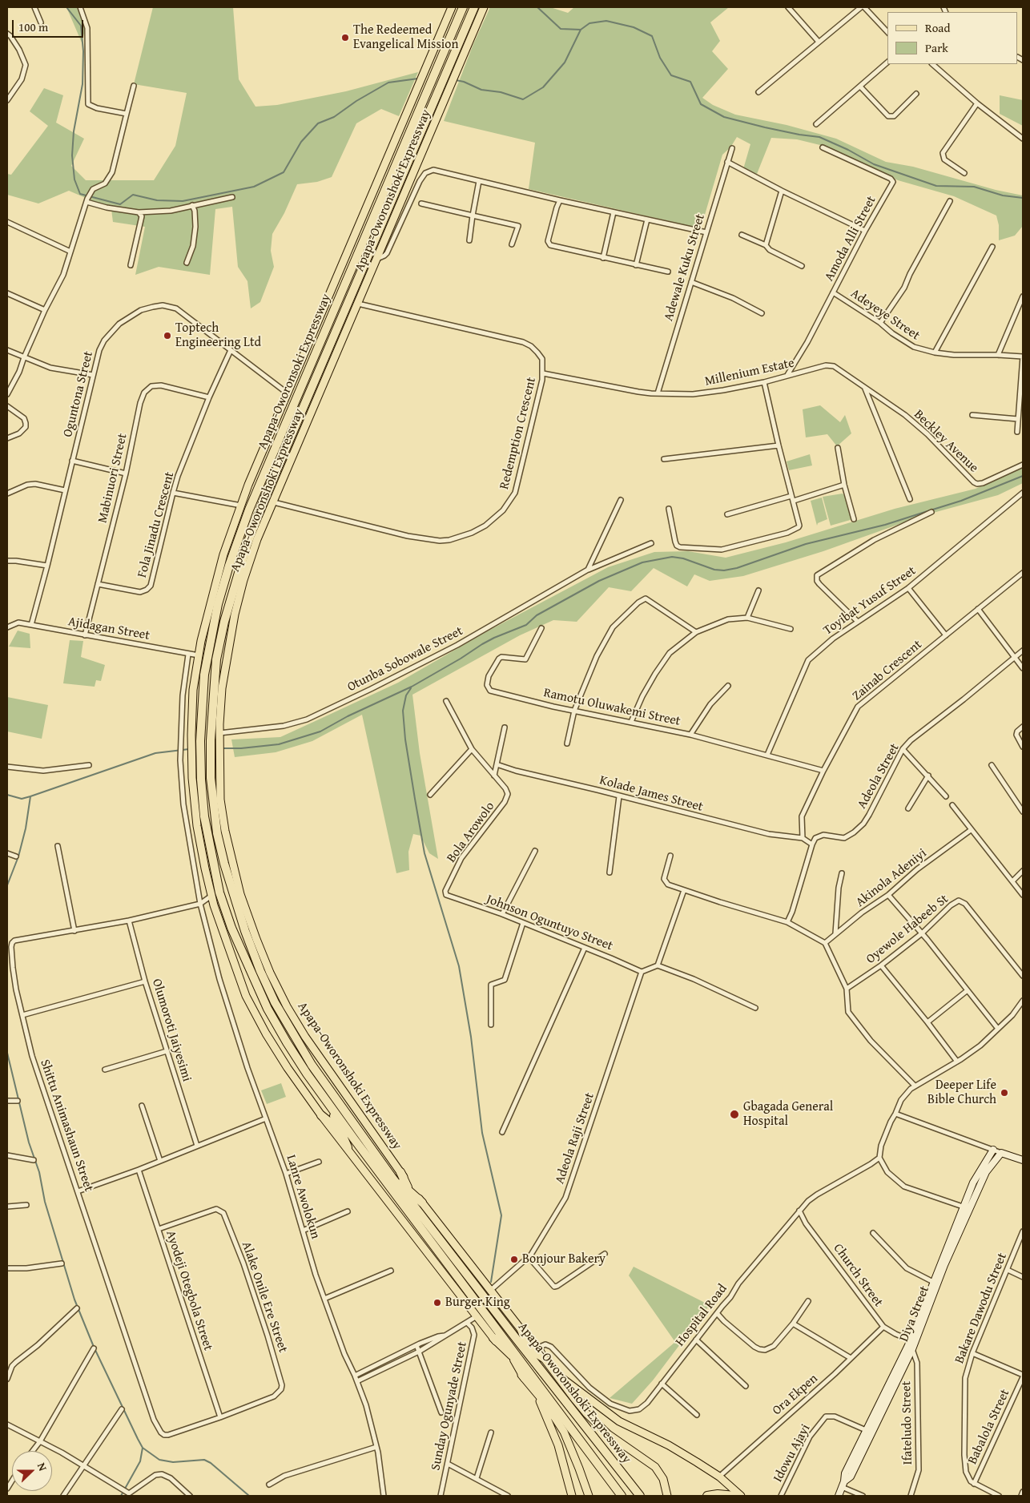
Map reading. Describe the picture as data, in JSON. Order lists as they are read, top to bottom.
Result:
{
  "streets": {
    "highway": ["Apapa-Oworonshoki Expressway", "Apapa-Oworonsoki Expressway"],
    "main road": ["Diya Street"],
    "street": [
      "Amoda Alli Street",
      "Adewale Kuku Street",
      "Adeyeye Street",
      "Millenium Estate",
      "Oguntona Street",
      "Redemption Crescent",
      "Beckley Avenue",
      "Mabinuori Street",
      "Fola Jinadu Crescent",
      "Toyibat Yusuf Street",
      "Ajidagan Street",
      "Otunba Sobowale Street",
      "Zainab Crescent",
      "Ramotu Oluwakemi Street",
      "Adeola Street",
      "Kolade James Street",
      "Bola Arowolo",
      "Akinola Adeniyi",
      "Johnson Oguntuyo Street",
      "Oyewole Habeeb St",
      "Olumoroti Jaiyesimi",
      "Shittu Animashaun Street",
      "Adeola Raji Street",
      "Lanre Awolokun",
      "Church Street",
      "Ayodeji Otegbola Street",
      "Alake Onile Ere Street",
      "Bakare Dawodu Street",
      "Hospital Road",
      "Ora Ekpen",
      "Sunday Ogunyade Street",
      "Ifateludo Street",
      "Babalola Street",
      "Idowu Ajayi"
    ]
  },
  "crossings": [
    ["Apapa-Oworonshoki Expressway", "Apapa-Oworonsoki Expressway"],
    ["Apapa-Oworonshoki Expressway", "Redemption Crescent"],
    ["Apapa-Oworonshoki Expressway", "Otunba Sobowale Street"],
    ["Apapa-Oworonshoki Expressway", "Adeola Raji Street"],
    ["Apapa-Oworonshoki Expressway", "Hospital Road"],
    ["Amoda Alli Street", "Adeyeye Street"],
    ["Amoda Alli Street", "Millenium Estate"],
    ["Adewale Kuku Street", "Millenium Estate"],
    ["Apapa-Oworonsoki Expressway", "Oguntona Street"],
    ["Apapa-Oworonsoki Expressway", "Ajidagan Street"],
    ["Millenium Estate", "Redemption Crescent"],
    ["Millenium Estate", "Beckley Avenue"],
    ["Oguntona Street", "Fola Jinadu Crescent"],
    ["Oguntona Street", "Ajidagan Street"],
    ["Mabinuori Street", "Fola Jinadu Crescent"],
    ["Mabinuori Street", "Ajidagan Street"],
    ["Toyibat Yusuf Street", "Ramotu Oluwakemi Street"],
    ["Ajidagan Street", "Lanre Awolokun"],
    ["Zainab Crescent", "Ramotu Oluwakemi Street"],
    ["Zainab Crescent", "Kolade James Street"],
    ["Adeola Street", "Kolade James Street"],
    ["Bola Arowolo", "Johnson Oguntuyo Street"],
    ["Johnson Oguntuyo Street", "Adeola Raji Street"],
    ["Olumoroti Jaiyesimi", "Shittu Animashaun Street"],
    ["Shittu Animashaun Street", "Lanre Awolokun"],
    ["Shittu Animashaun Street", "Ayodeji Otegbola Street"],
    ["Shittu Animashaun Street", "Alake Onile Ere Street"],
    ["Church Street", "Diya Street"],
    ["Church Street", "Hospital Road"],
    ["Church Street", "Ora Ekpen"],
    ["Ayodeji Otegbola Street", "Alake Onile Ere Street"],
    ["Bakare Dawodu Street", "Babalola Street"],
    ["Diya Street", "Ifateludo Street"],
    ["Diya Street", "Idowu Ajayi"]
  ],
  "places": [
    "The Redeemed Evangelical Mission",
    "Toptech Engineering Ltd",
    "Deeper Life Bible Church",
    "Gbagada General Hospital",
    "Bonjour Bakery",
    "Burger King"
  ],
  "legend": ["Road", "Park"],
  "scale_bar": "100 m",
  "north": "right"
}
